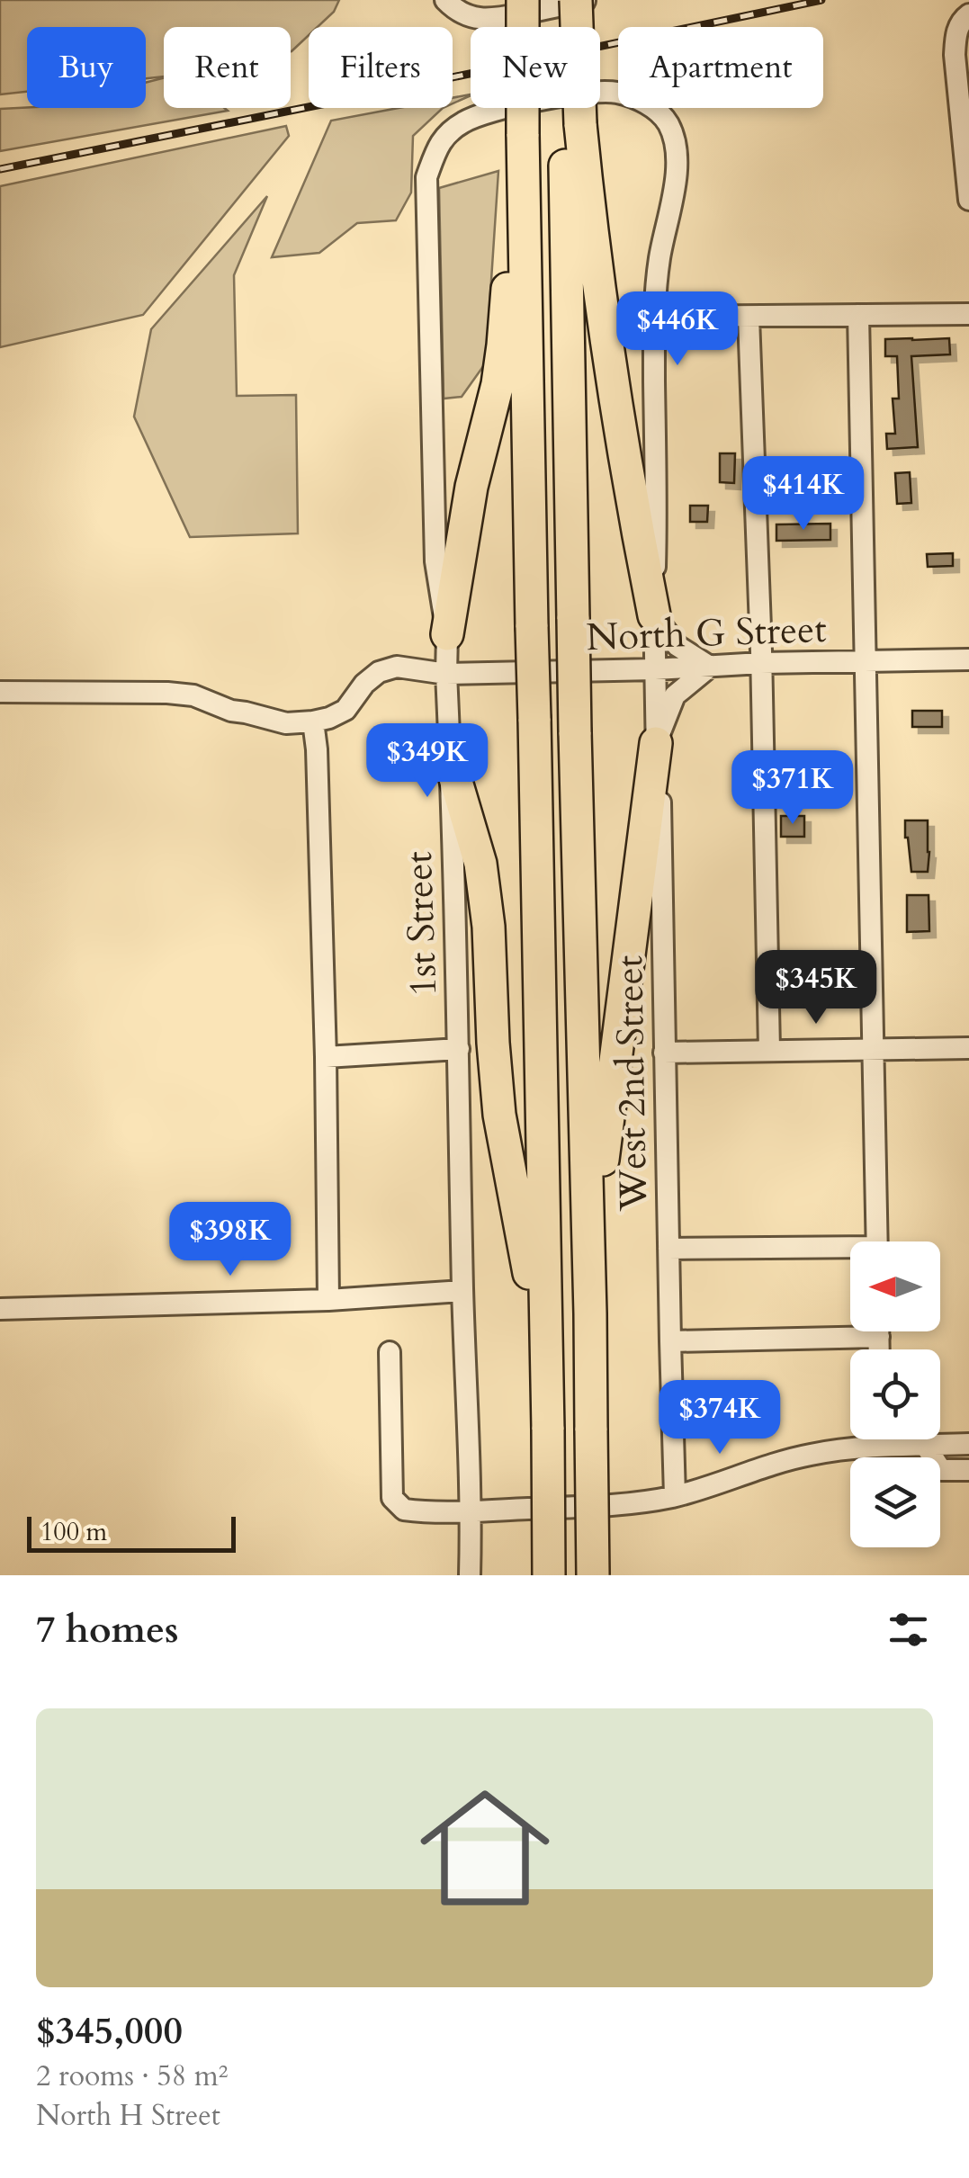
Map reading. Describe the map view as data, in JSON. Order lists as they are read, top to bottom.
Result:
{
  "streets": {
    "street": ["North G Street", "1st Street", "West 2nd Street"]
  },
  "crossings": [
    ["North G Street", "1st Street"],
    ["North G Street", "West 2nd Street"],
    ["1st Street", "West 2nd Street"]
  ],
  "scale_bar": "100 m",
  "north": "left",
  "page": {
    "chip": [
      "Buy",
      "Rent",
      "Filters",
      "New",
      "Apartment"
    ],
    "price": [
      "$446K",
      "$414K",
      "$349K",
      "$371K",
      "$345K",
      "$398K",
      "$374K"
    ],
    "scale": "100 m",
    "heading": "7 homes",
    "list": [
      {
        "name": "$345,000",
        "note": "2 rooms · 58 m² · North H Street"
      }
    ]
  }
}
